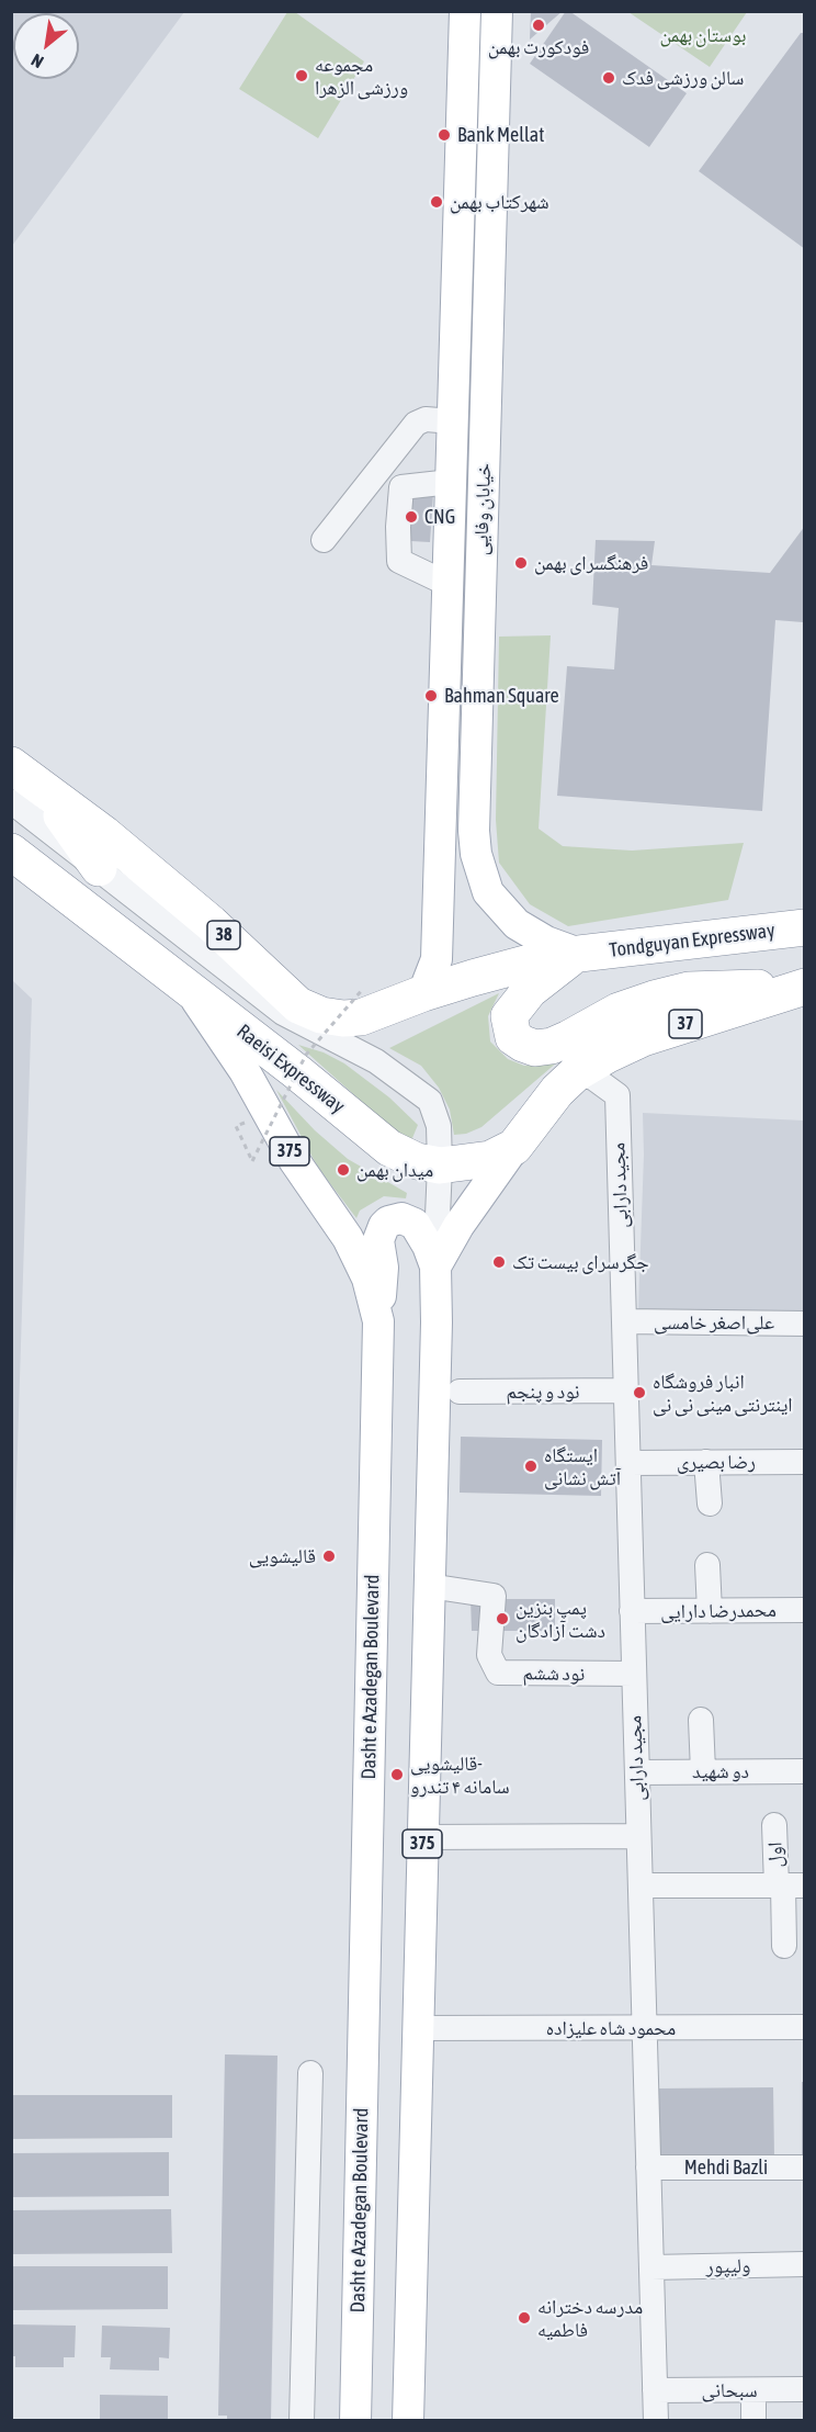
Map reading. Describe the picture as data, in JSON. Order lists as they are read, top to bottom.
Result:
{
  "streets": {
    "highway": [
      "38",
      "Tondguyan Expressway",
      "37",
      "Raeisi Expressway"
    ],
    "main road": ["خیابان وفایی", "375", "Dasht e Azadegan Boulevard"],
    "street": [
      "مجید دارابی",
      "علی‌اصغر خامسی",
      "نود و پنجم",
      "رضا بصیری",
      "محمدرضا دارایی",
      "نود ششم",
      "دو شهید",
      "اول",
      "محمود شاه علیزاده",
      "Mehdi Bazli",
      "ولیپور",
      "سبحانی"
    ]
  },
  "crossings": [
    ["خیابان وفایی", "38"],
    ["خیابان وفایی", "Tondguyan Expressway"],
    ["38", "Tondguyan Expressway"],
    ["37", "Raeisi Expressway"],
    ["37", "مجید دارابی"],
    ["Raeisi Expressway", "375"],
    ["Raeisi Expressway", "مجید دارابی"],
    ["Raeisi Expressway", "Dasht e Azadegan Boulevard"],
    ["375", "نود ششم"],
    ["375", "محمود شاه علیزاده"],
    ["مجید دارابی", "علی‌اصغر خامسی"],
    ["مجید دارابی", "نود و پنجم"],
    ["مجید دارابی", "رضا بصیری"],
    ["مجید دارابی", "محمدرضا دارایی"],
    ["مجید دارابی", "نود ششم"],
    ["مجید دارابی", "دو شهید"],
    ["مجید دارابی", "محمود شاه علیزاده"],
    ["مجید دارابی", "Mehdi Bazli"],
    ["مجید دارابی", "ولیپور"],
    ["مجید دارابی", "سبحانی"]
  ],
  "parks": ["بوستان بهمن"],
  "places": [
    "فودکورت بهمن",
    "مجموعه ورزشی الزهرا",
    "سالن ورزشی فدک",
    "Bank Mellat",
    "شهرکتاب بهمن",
    "CNG",
    "فرهنگسرای بهمن",
    "Bahman Square",
    "میدان بهمن",
    "جگرسرای بیست تک",
    "انبار فروشگاه اینترنتی مینی نی نی",
    "ایستگاه آتش نشانی",
    "قالیشویی",
    "پمپ بنزین دشت آزادگان",
    "قالیشویی- سامانه ۴ تندرو",
    "مدرسه دخترانه فاطمیه"
  ],
  "north": "bottom left"
}
